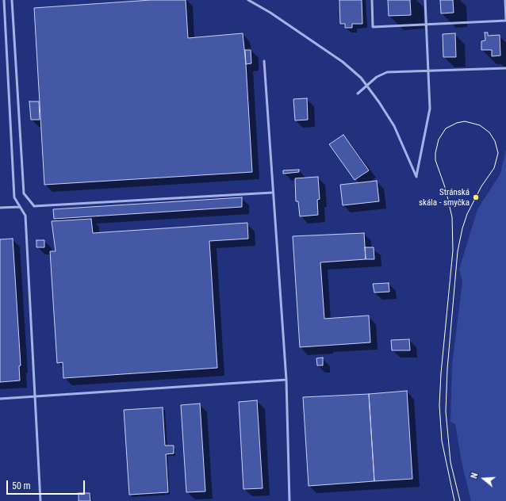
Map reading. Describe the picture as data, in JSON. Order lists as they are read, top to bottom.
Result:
{
  "places": ["Stránská skála - smyčka"],
  "scale_bar": "50 m",
  "north": "left"
}
